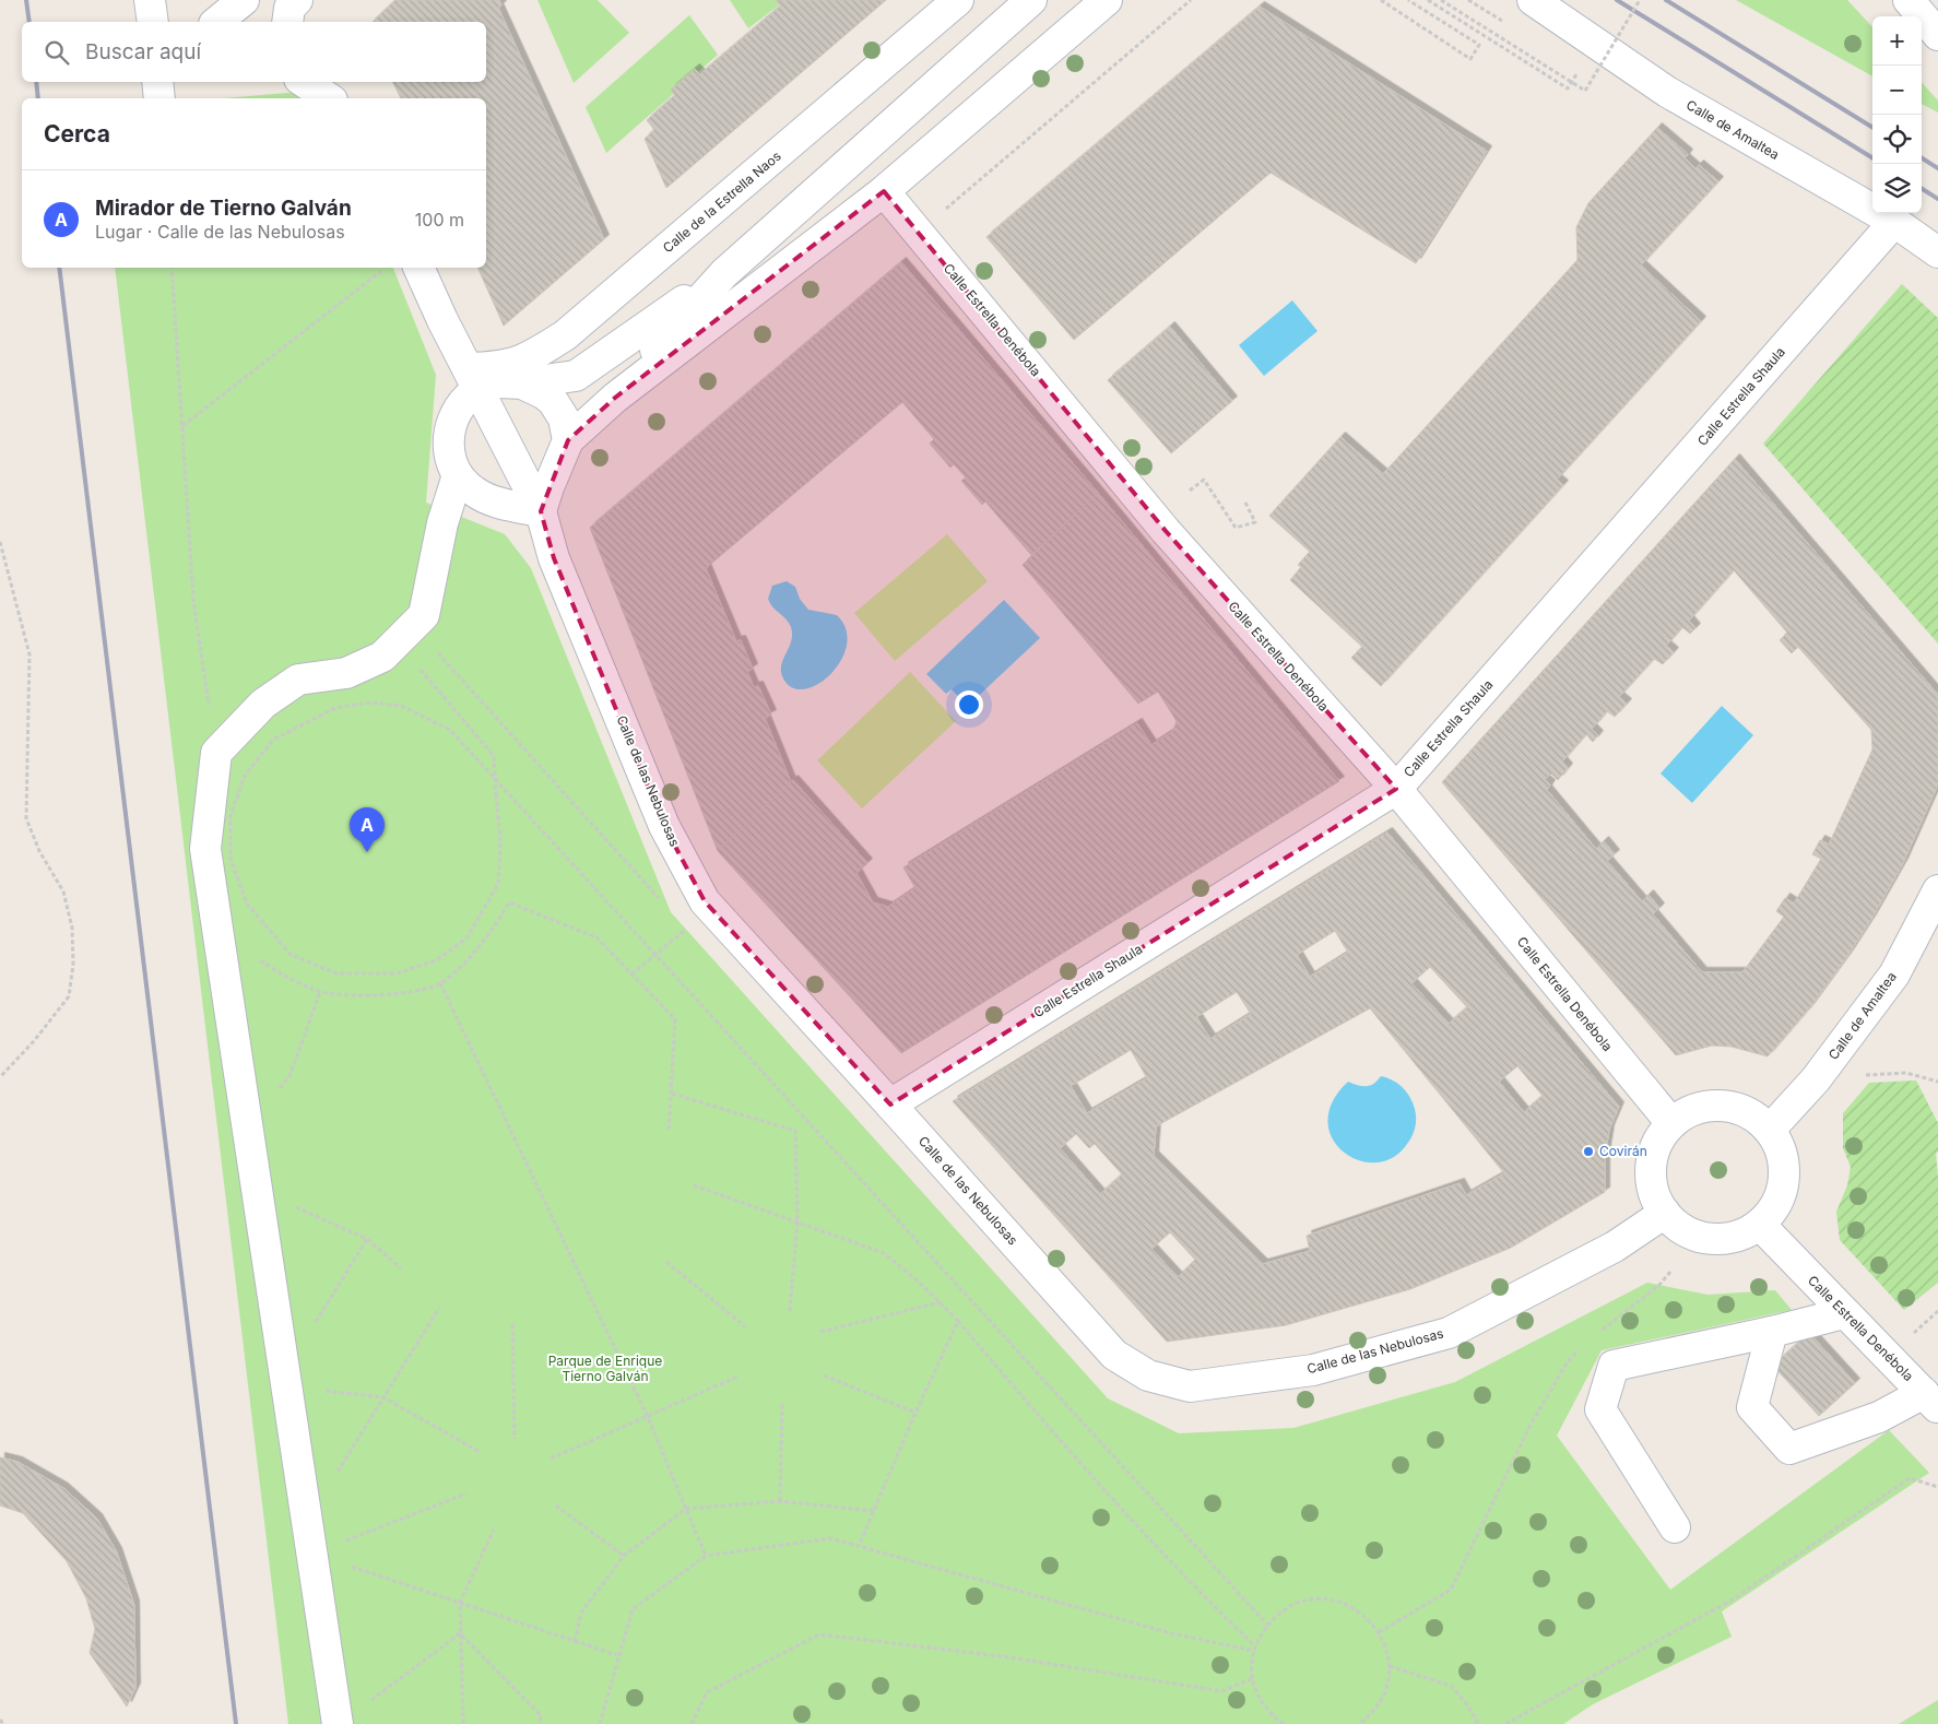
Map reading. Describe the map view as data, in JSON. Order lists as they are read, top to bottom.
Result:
{
  "streets": {
    "street": [
      "Calle de Amaltea",
      "Calle de la Estrella Naos",
      "Calle Estrella Denébola",
      "Calle Estrella Shaula",
      "Calle de las Nebulosas"
    ]
  },
  "crossings": [
    ["Calle de Amaltea", "Calle Estrella Denébola"],
    ["Calle de Amaltea", "Calle Estrella Shaula"],
    ["Calle de Amaltea", "Calle de las Nebulosas"],
    ["Calle de la Estrella Naos", "Calle de las Nebulosas"],
    ["Calle Estrella Denébola", "Calle Estrella Shaula"],
    ["Calle Estrella Denébola", "Calle de las Nebulosas"],
    ["Calle Estrella Shaula", "Calle de las Nebulosas"]
  ],
  "parks": ["Parque de Enrique Tierno Galván"],
  "places": ["Covirán"],
  "page": {
    "map_buttons": ["+", "−"],
    "search": "Buscar aquí",
    "heading": "Cerca",
    "list": [
      {
        "mark": "A",
        "name": "Mirador de Tierno Galván",
        "note": "Lugar · Calle de las Nebulosas",
        "value": "100 m"
      }
    ],
    "pins": "A"
  }
}
